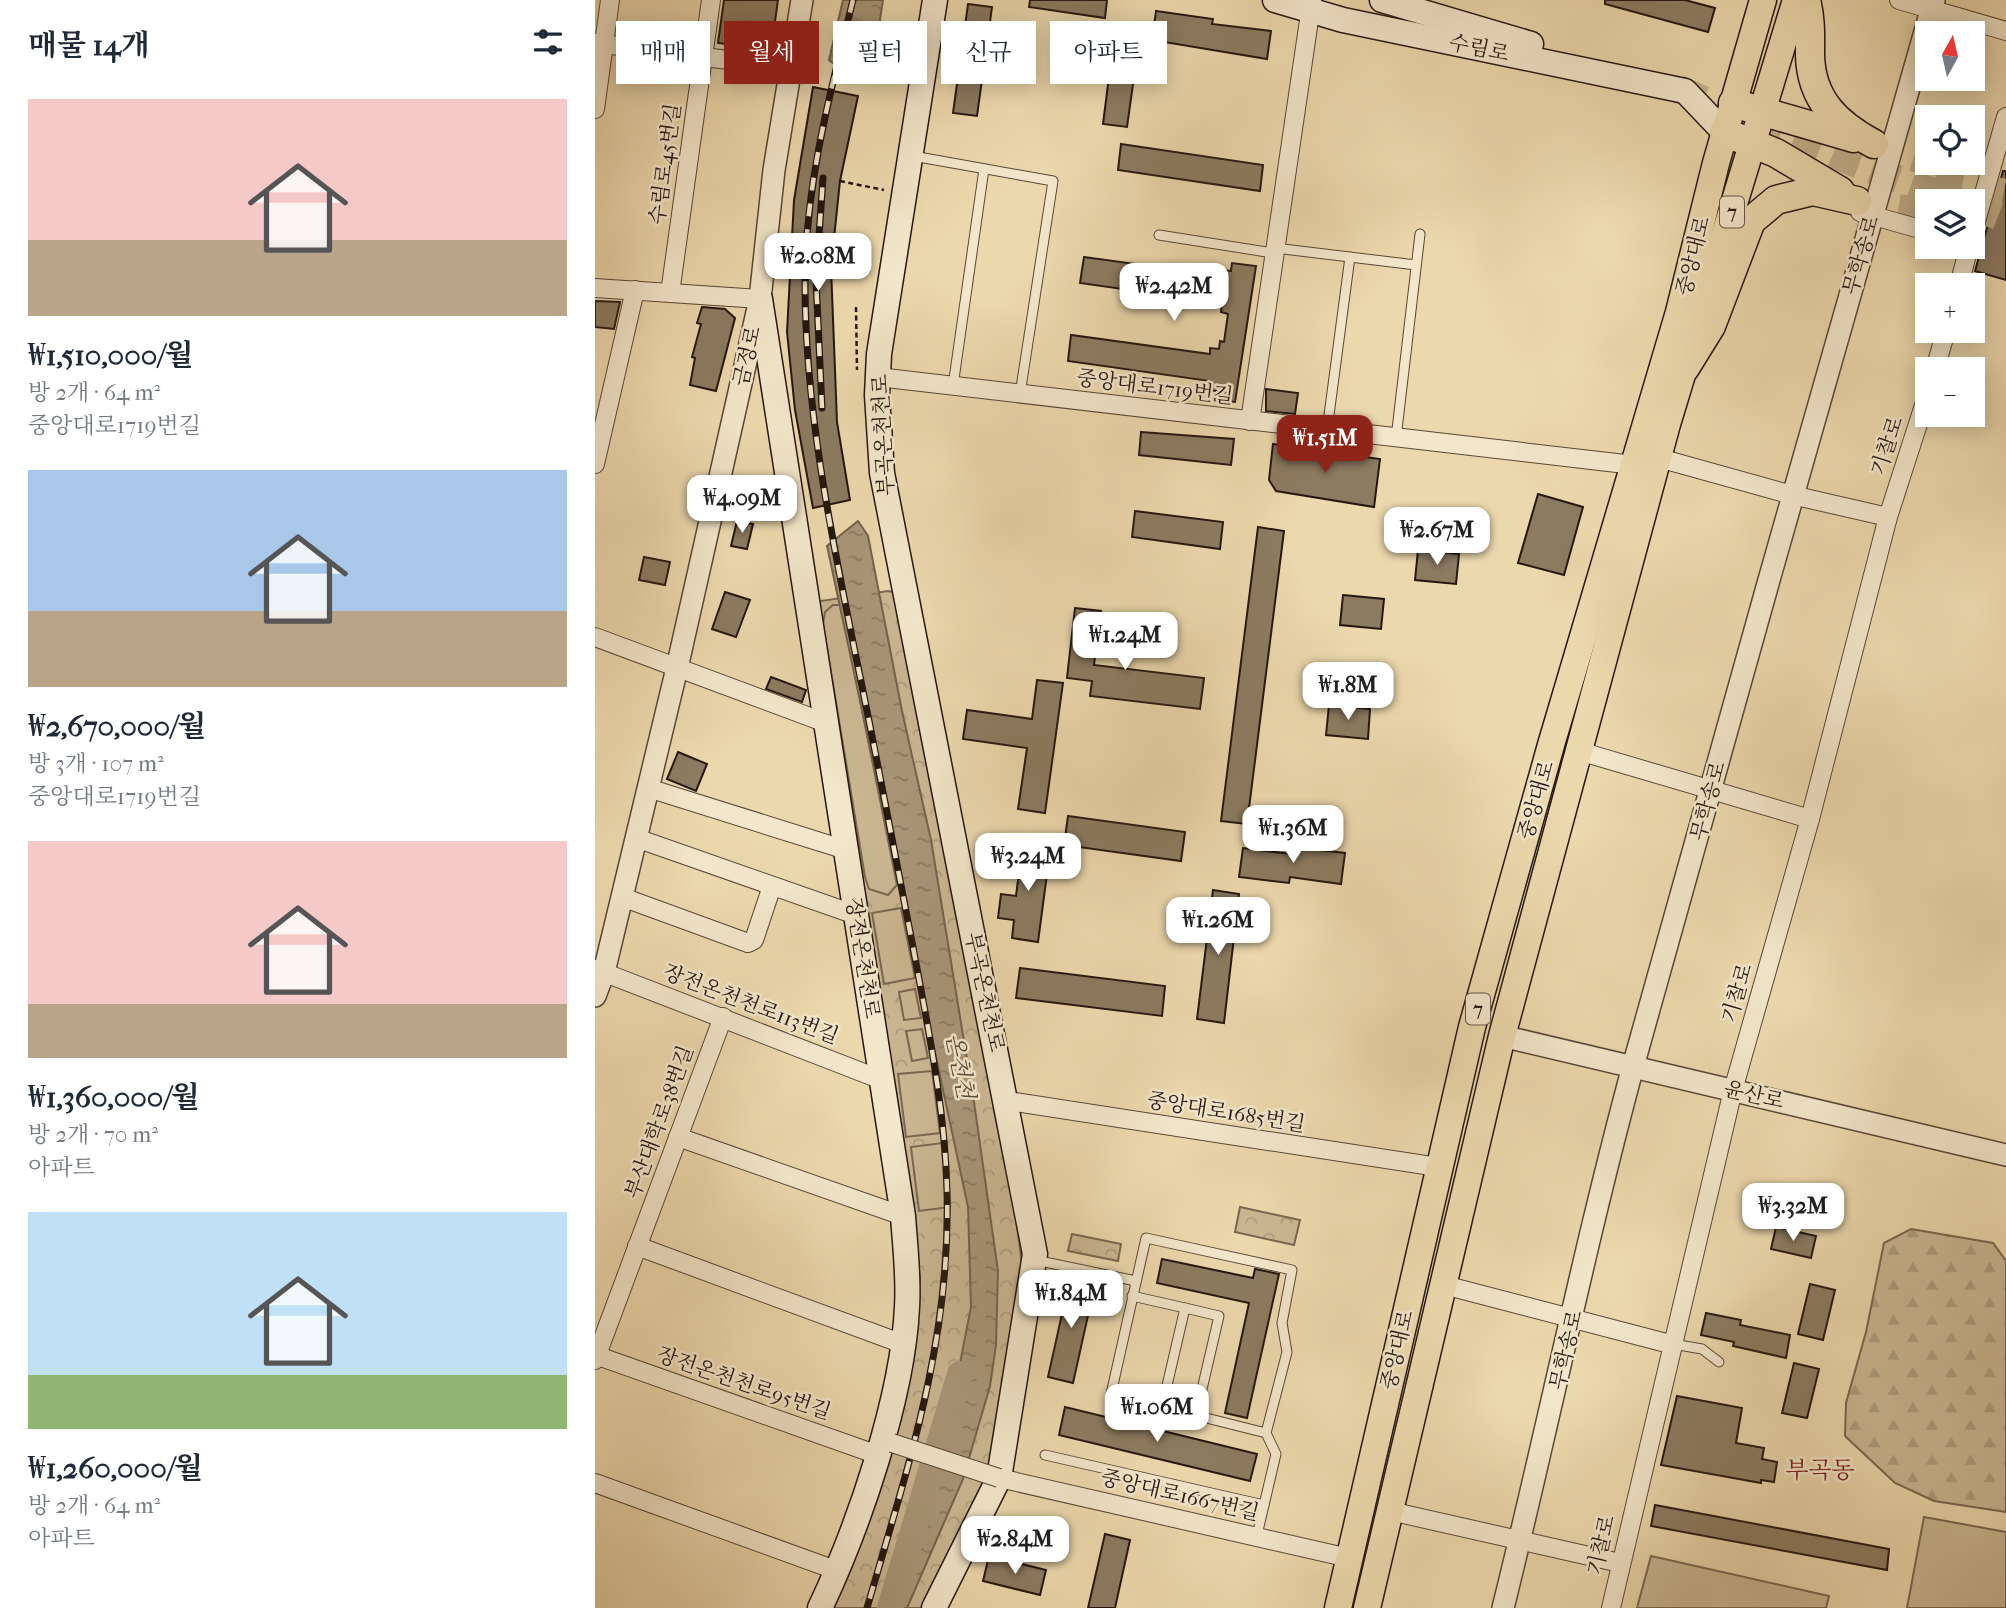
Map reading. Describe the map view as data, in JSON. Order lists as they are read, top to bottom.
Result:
{
  "streets": {
    "main road": [
      "수림로",
      "7",
      "중앙대로",
      "부곡온천천로",
      "장전온천천로"
    ],
    "street": [
      "수림로45번길",
      "무학송로",
      "금정로",
      "중앙대로1719번길",
      "기찰로",
      "장전온천천로113번길",
      "윤산로",
      "중앙대로1685번길",
      "부산대학로38번길",
      "장전온천천로95번길",
      "중앙대로1667번길"
    ]
  },
  "crossings": [
    ["수림로", "중앙대로"],
    ["무학송로", "중앙대로1719번길"],
    ["무학송로", "윤산로"],
    ["중앙대로", "중앙대로1719번길"],
    ["중앙대로", "윤산로"],
    ["중앙대로", "중앙대로1685번길"],
    ["중앙대로", "중앙대로1667번길"],
    ["금정로", "장전온천천로"],
    ["금정로", "장전온천천로113번길"],
    ["중앙대로1719번길", "부곡온천천로"],
    ["중앙대로1719번길", "기찰로"],
    ["부곡온천천로", "중앙대로1685번길"],
    ["부곡온천천로", "장전온천천로95번길"],
    ["부곡온천천로", "중앙대로1667번길"],
    ["기찰로", "윤산로"],
    ["장전온천천로", "장전온천천로113번길"],
    ["장전온천천로", "장전온천천로95번길"],
    ["장전온천천로113번길", "부산대학로38번길"],
    ["부산대학로38번길", "장전온천천로95번길"],
    ["장전온천천로95번길", "중앙대로1667번길"]
  ],
  "districts": ["부곡동"],
  "water": ["온천천"],
  "north": "top",
  "page": {
    "heading": "매물 14개",
    "map_buttons": ["+", "−"],
    "chip": [
      "매매",
      "월세",
      "필터",
      "신규",
      "아파트"
    ],
    "list": [
      {
        "name": "₩1,510,000/월",
        "note": "방 2개 · 64 m² · 중앙대로1719번길"
      },
      {
        "name": "₩2,670,000/월",
        "note": "방 3개 · 107 m² · 중앙대로1719번길"
      },
      {
        "name": "₩1,360,000/월",
        "note": "방 2개 · 70 m² · 아파트"
      },
      {
        "name": "₩1,260,000/월",
        "note": "방 2개 · 64 m² · 아파트"
      }
    ],
    "price": [
      "₩2.08M",
      "₩2.42M",
      "₩1.51M",
      "₩4.09M",
      "₩2.67M",
      "₩1.24M",
      "₩1.8M",
      "₩1.36M",
      "₩3.24M",
      "₩1.26M",
      "₩3.32M",
      "₩1.84M",
      "₩1.06M",
      "₩2.84M"
    ]
  }
}
